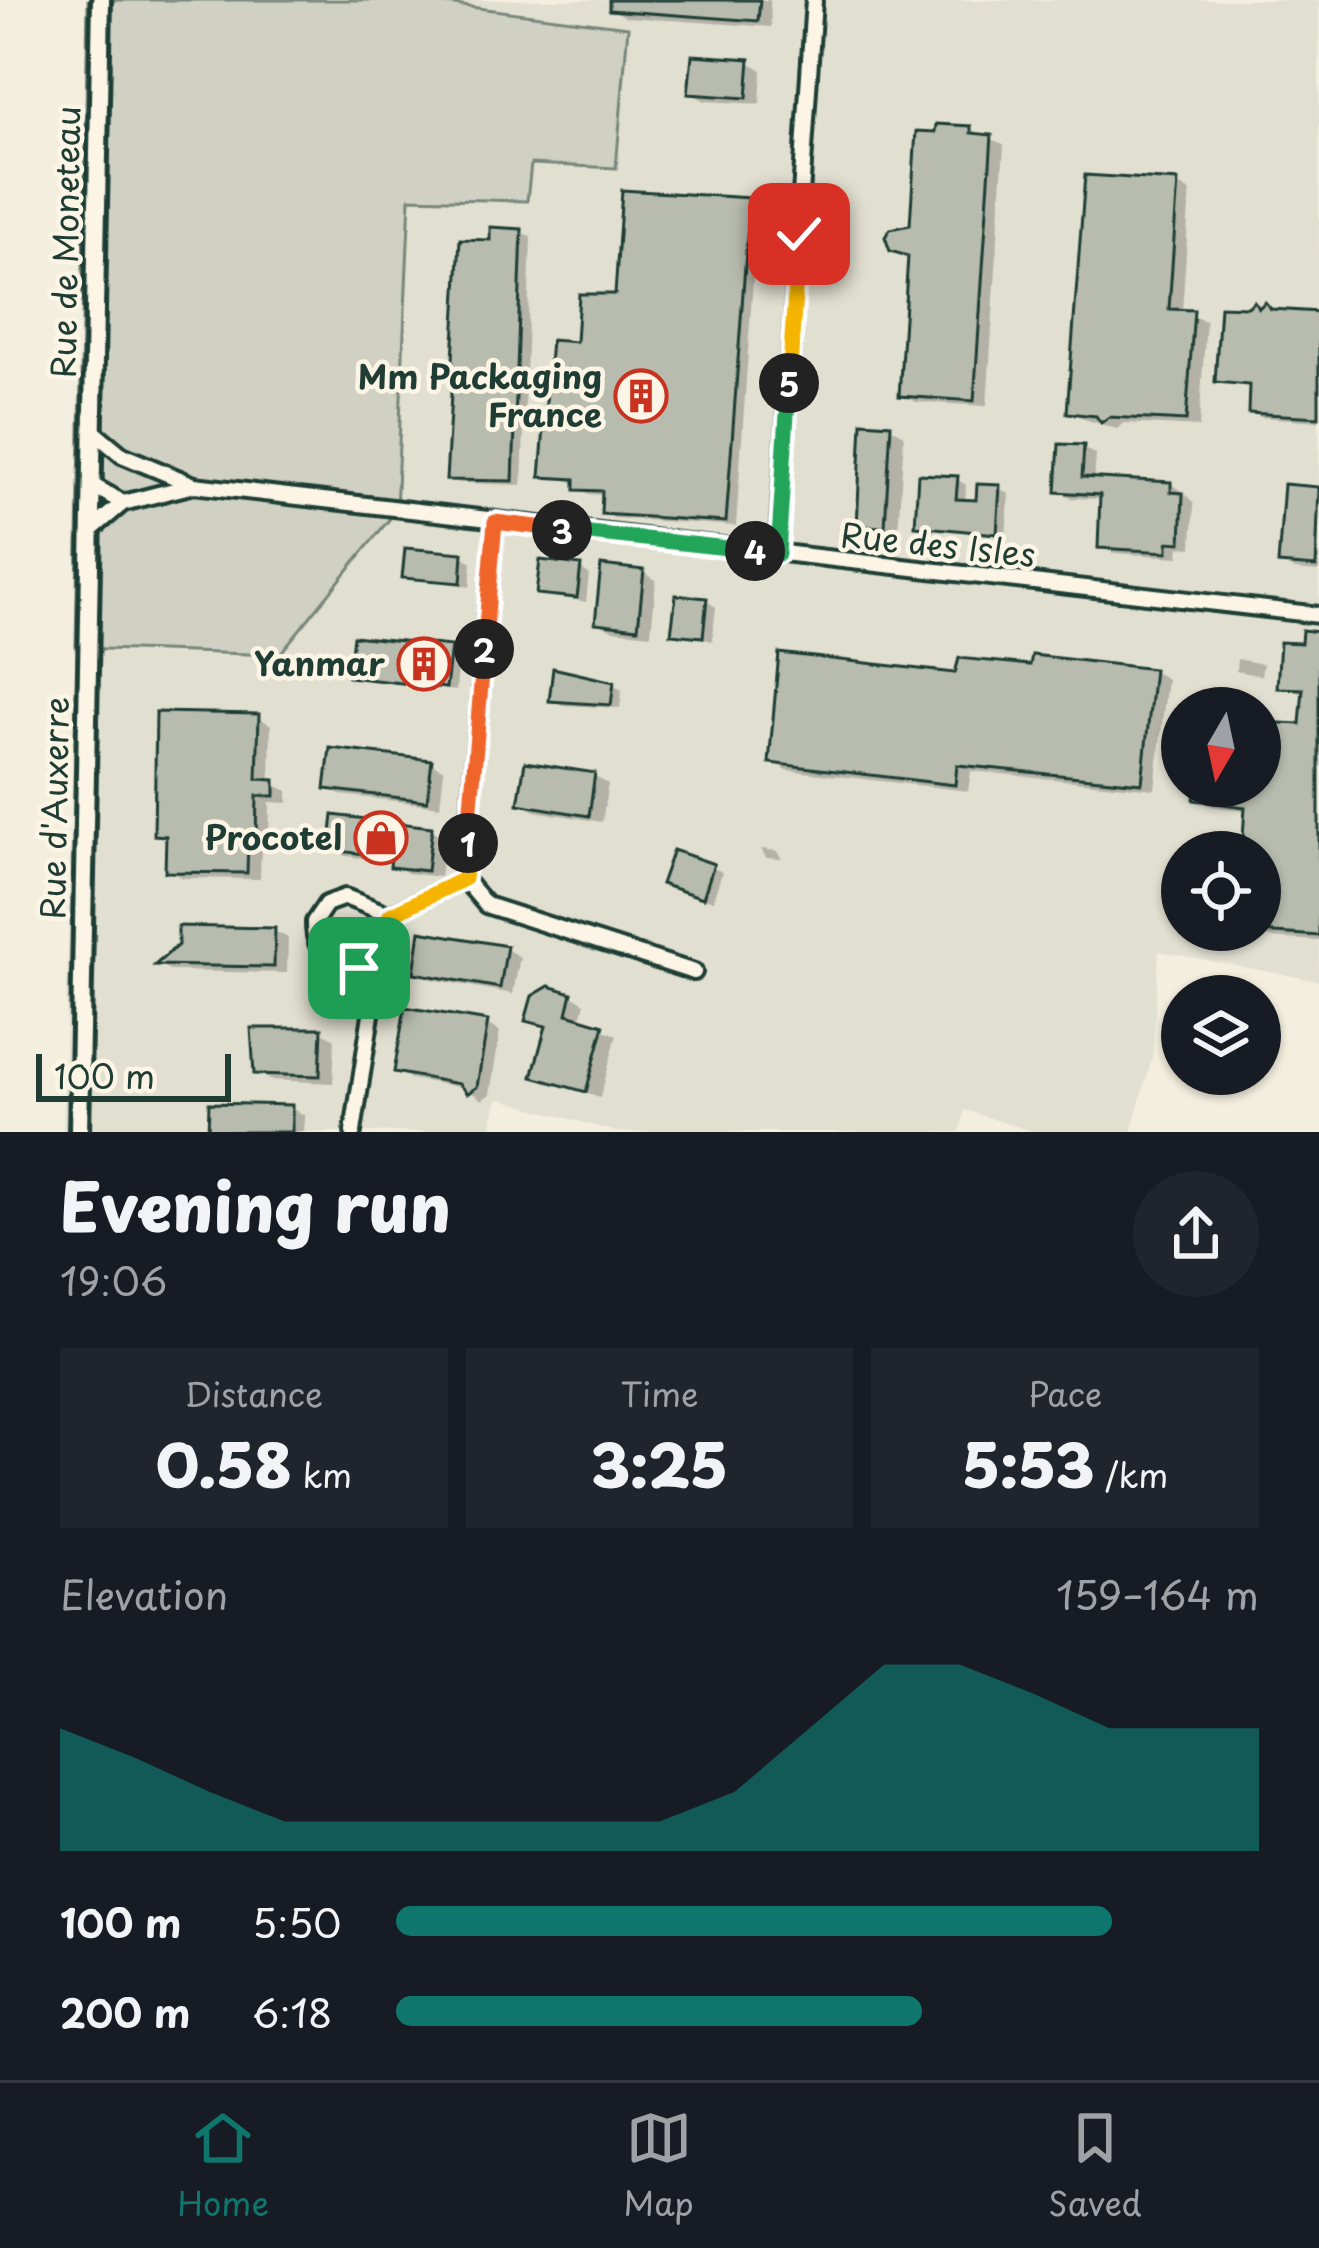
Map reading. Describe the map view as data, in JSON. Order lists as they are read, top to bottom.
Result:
{
  "streets": {
    "main road": ["Rue de Moneteau", "Rue d'Auxerre"],
    "street": ["Rue des Isles"]
  },
  "crossings": [
    ["Rue de Moneteau", "Rue des Isles"],
    ["Rue de Moneteau", "Rue d'Auxerre"],
    ["Rue des Isles", "Rue d'Auxerre"]
  ],
  "places": {
    "building": ["Mm Packaging France", "Yanmar"],
    "shop": ["Procotel"]
  },
  "scale_bar": "100 m",
  "north": "bottom",
  "page": {
    "pins": [
      "5",
      "3",
      "4",
      "2",
      "1"
    ],
    "scale": "100 m",
    "heading": ["Evening run", "19:06"],
    "stats": [
      ["Distance", "0.58 km"],
      ["Time", "3:25"],
      ["Pace", "5:53 /km"]
    ],
    "chart": ["Elevation", "159–164 m"],
    "list": [
      {
        "name": "100 m",
        "note": "5:50"
      },
      {
        "name": "200 m",
        "note": "6:18"
      }
    ],
    "tabs": ["Home", "Map", "Saved"]
  }
}
